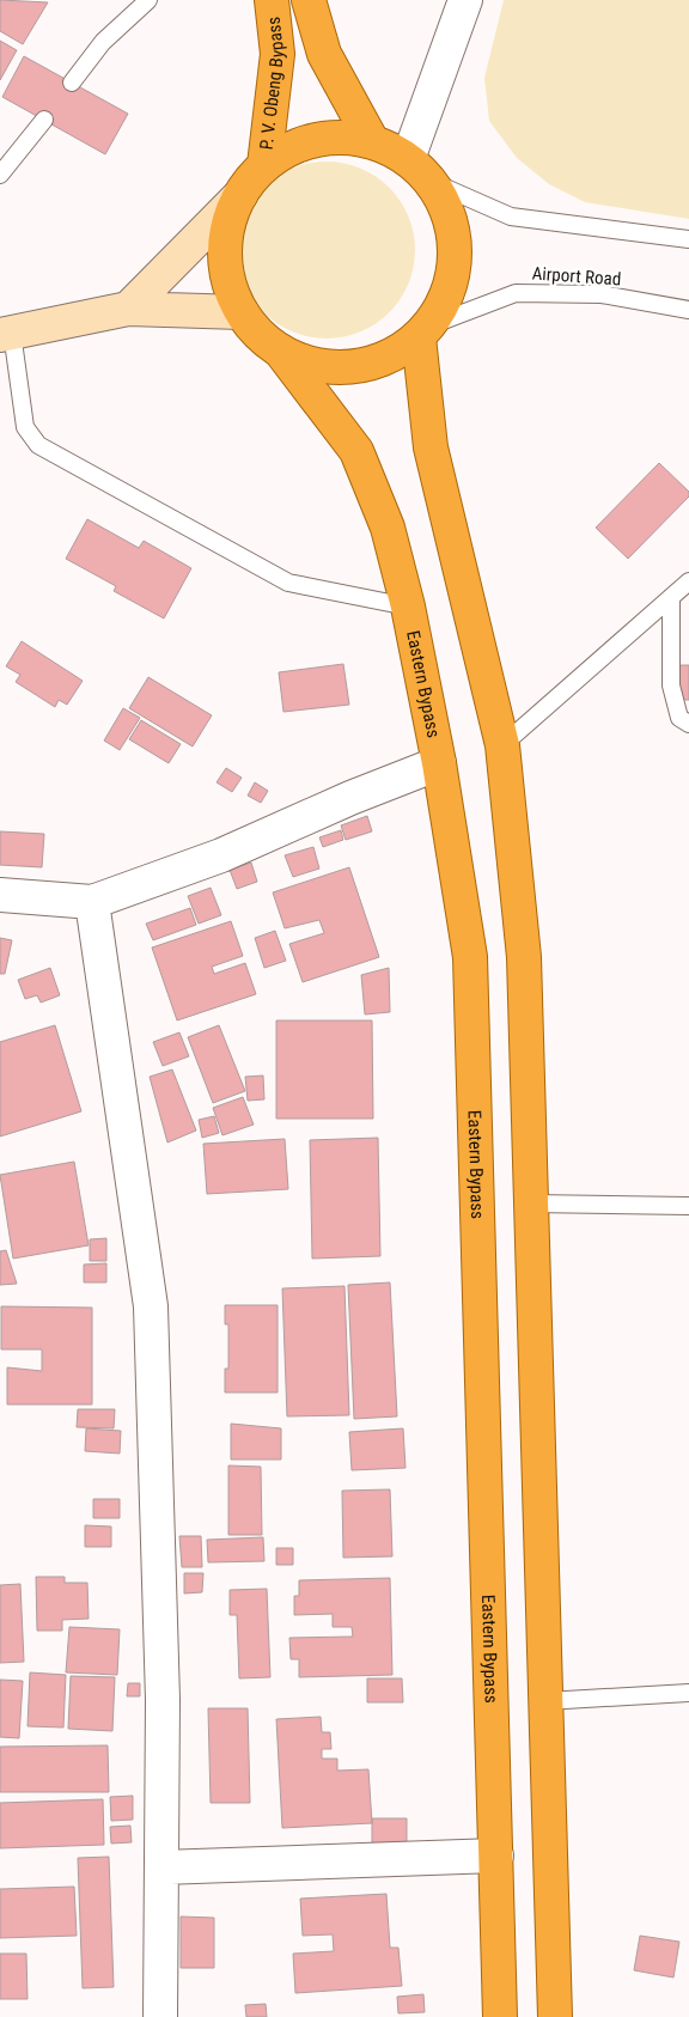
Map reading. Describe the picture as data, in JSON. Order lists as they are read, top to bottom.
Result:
{
  "streets": {
    "highway": ["P. V. Obeng Bypass", "Eastern Bypass"],
    "lane": ["Airport Road"]
  }
}
